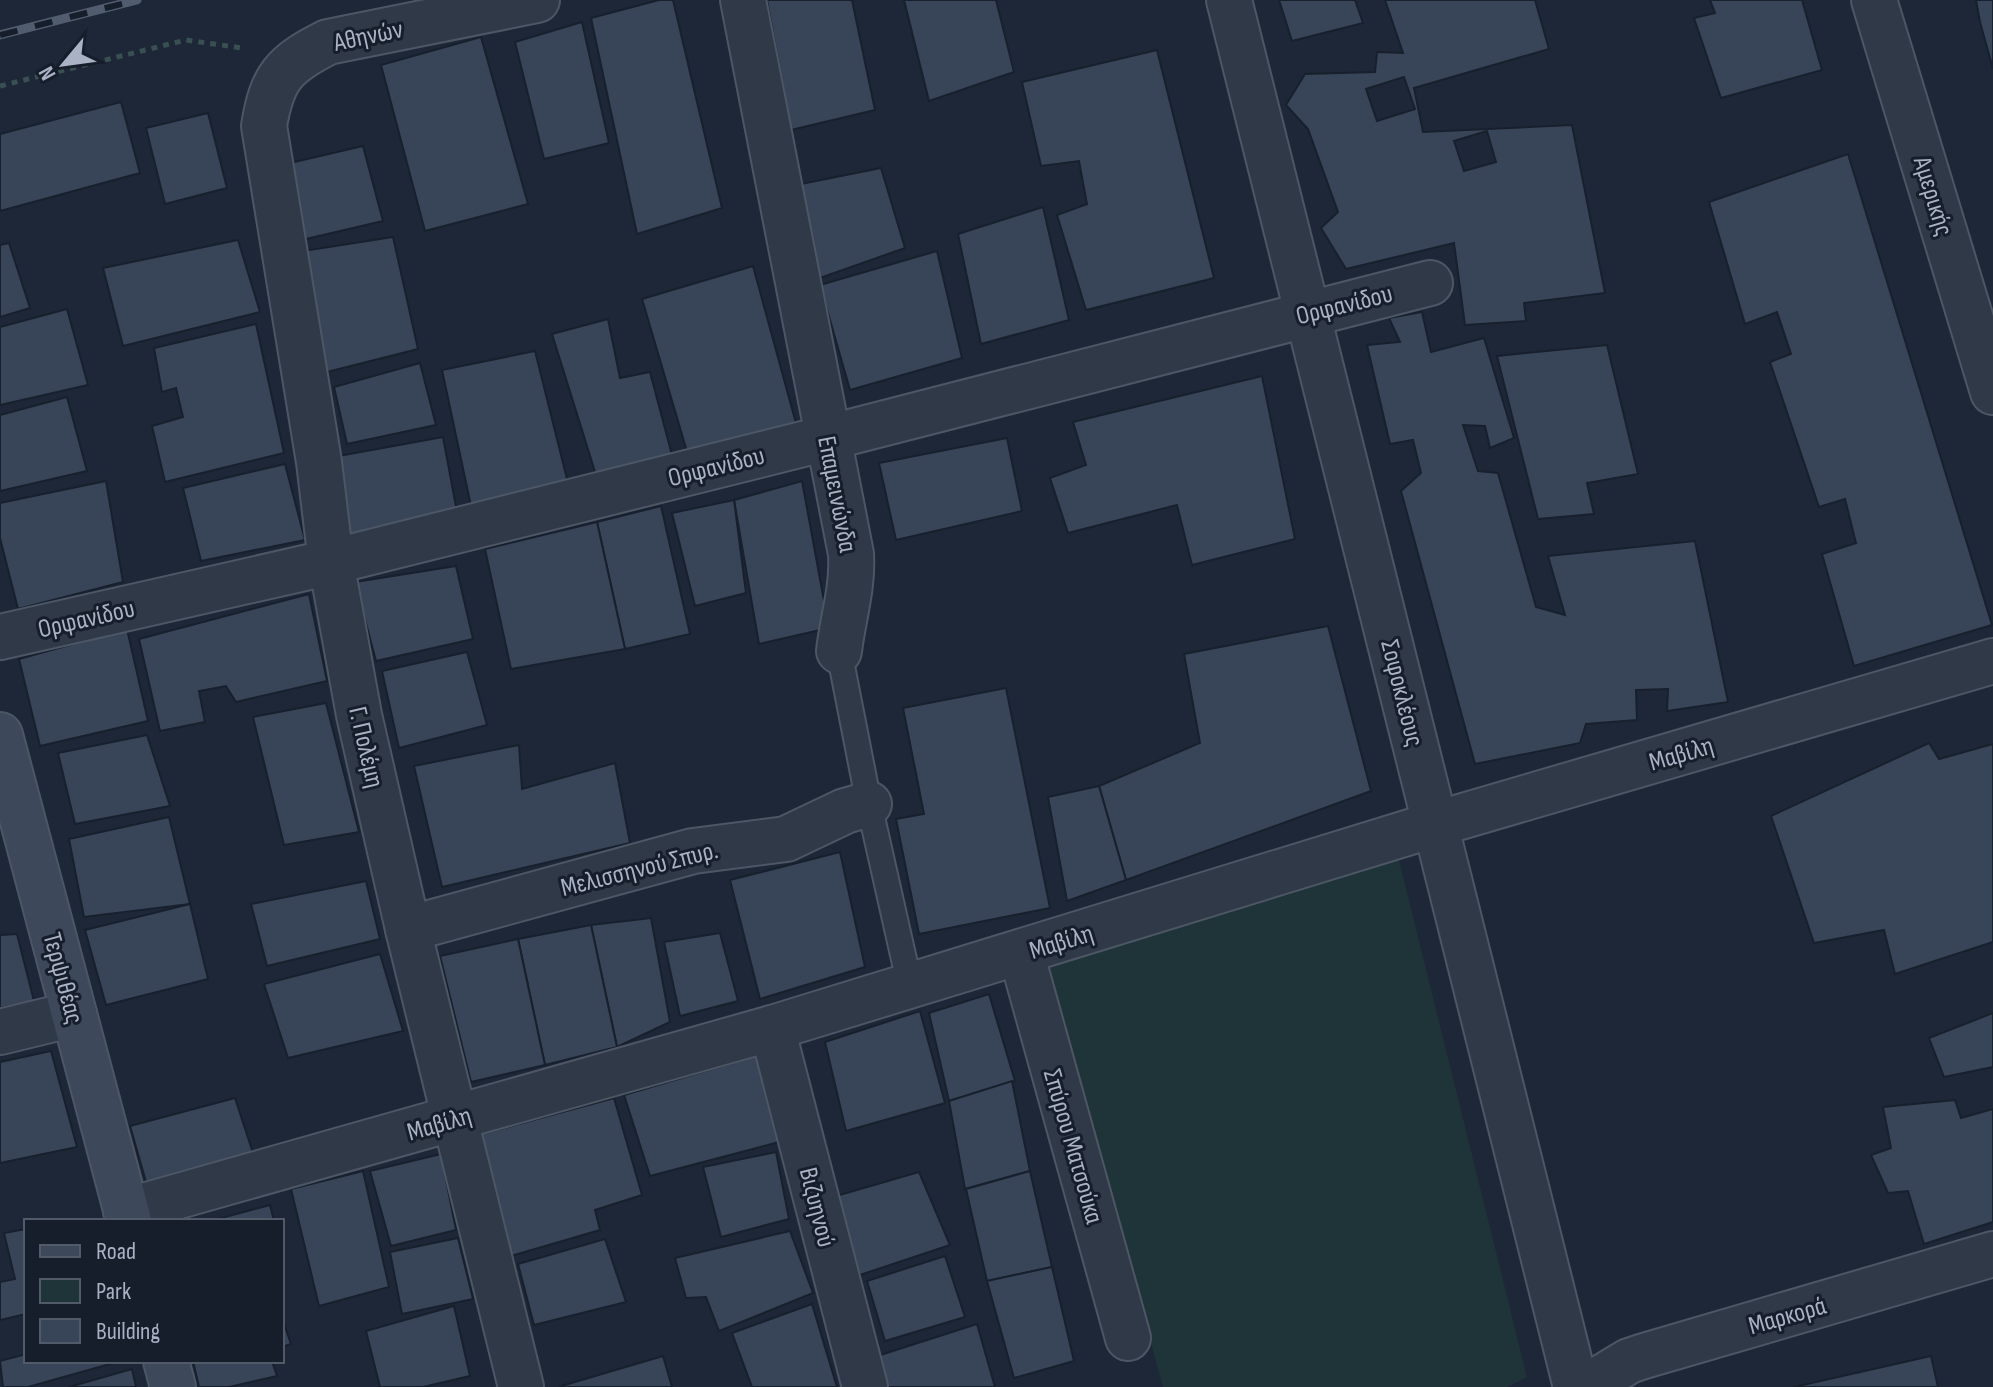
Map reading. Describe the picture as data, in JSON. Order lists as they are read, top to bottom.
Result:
{
  "streets": {
    "street": [
      "Αθηνών",
      "Αμερικής",
      "Ορφανίδου",
      "Επαμεινώνδα",
      "Σοφοκλέους",
      "Γ. Πολέμη",
      "Μαβίλη",
      "Μελισσηνού Σπυρ.",
      "Τερψιθέας",
      "Σπύρου Ματσούκα",
      "Βιζυηνού",
      "Μαρκορά"
    ]
  },
  "crossings": [
    ["Αθηνών", "Γ. Πολέμη"],
    ["Ορφανίδου", "Επαμεινώνδα"],
    ["Ορφανίδου", "Σοφοκλέους"],
    ["Ορφανίδου", "Γ. Πολέμη"],
    ["Επαμεινώνδα", "Μαβίλη"],
    ["Επαμεινώνδα", "Μελισσηνού Σπυρ."],
    ["Σοφοκλέους", "Μαβίλη"],
    ["Γ. Πολέμη", "Μαβίλη"],
    ["Γ. Πολέμη", "Μελισσηνού Σπυρ."],
    ["Μαβίλη", "Τερψιθέας"],
    ["Μαβίλη", "Σπύρου Ματσούκα"],
    ["Μαβίλη", "Βιζυηνού"]
  ],
  "legend": ["Road", "Park", "Building"],
  "north": "bottom left"
}
